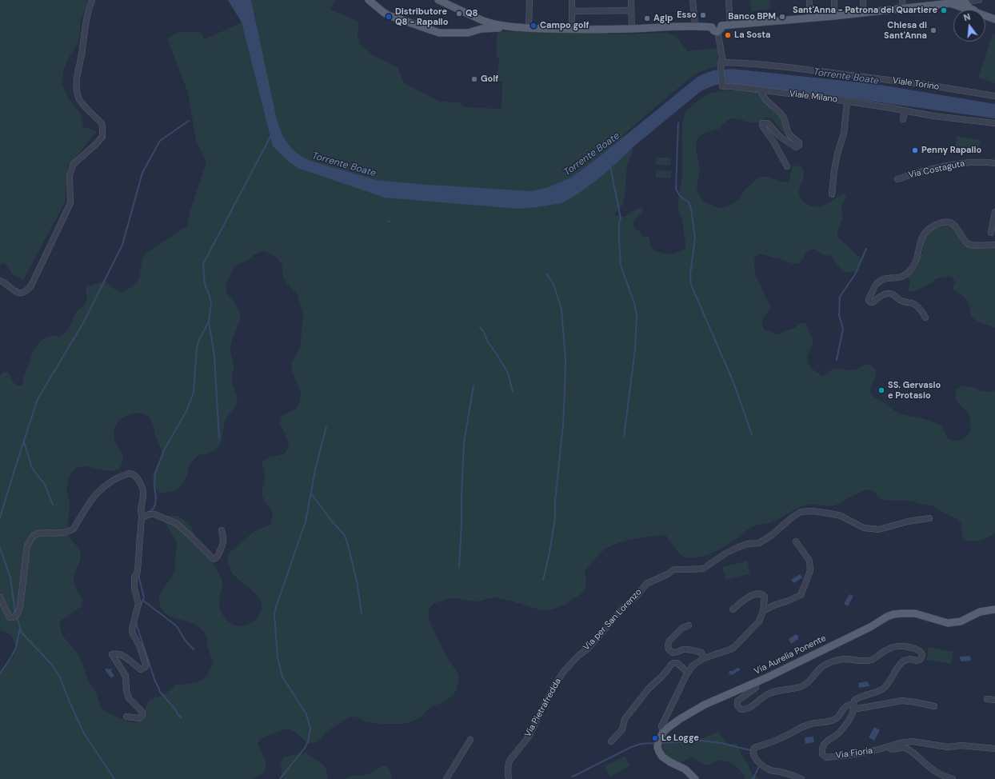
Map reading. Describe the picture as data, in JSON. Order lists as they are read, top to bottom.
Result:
{
  "streets": {
    "main road": ["Via Aurelia Ponente"],
    "street": [
      "Viale Torino",
      "Viale Milano",
      "Via Costaguta",
      "Via per San Lorenzo",
      "Via Pietrafredda",
      "Via Fioria"
    ]
  },
  "crossings": [
    ["Viale Torino", "Viale Milano"],
    ["Via per San Lorenzo", "Via Pietrafredda"]
  ],
  "water": ["Torrente Boate"],
  "places": [
    "Sant'Anna - Patrona del Quartiere",
    "Q8",
    "Esso",
    "Distributore Q8 - Rapallo",
    "Banco BPM",
    "Agip",
    "Campo golf",
    "Chiesa di Sant'Anna",
    "La Sosta",
    "Golf",
    "Penny Rapallo",
    "SS. Gervasio e Protasio",
    "Le Logge"
  ],
  "north": "top"
}
